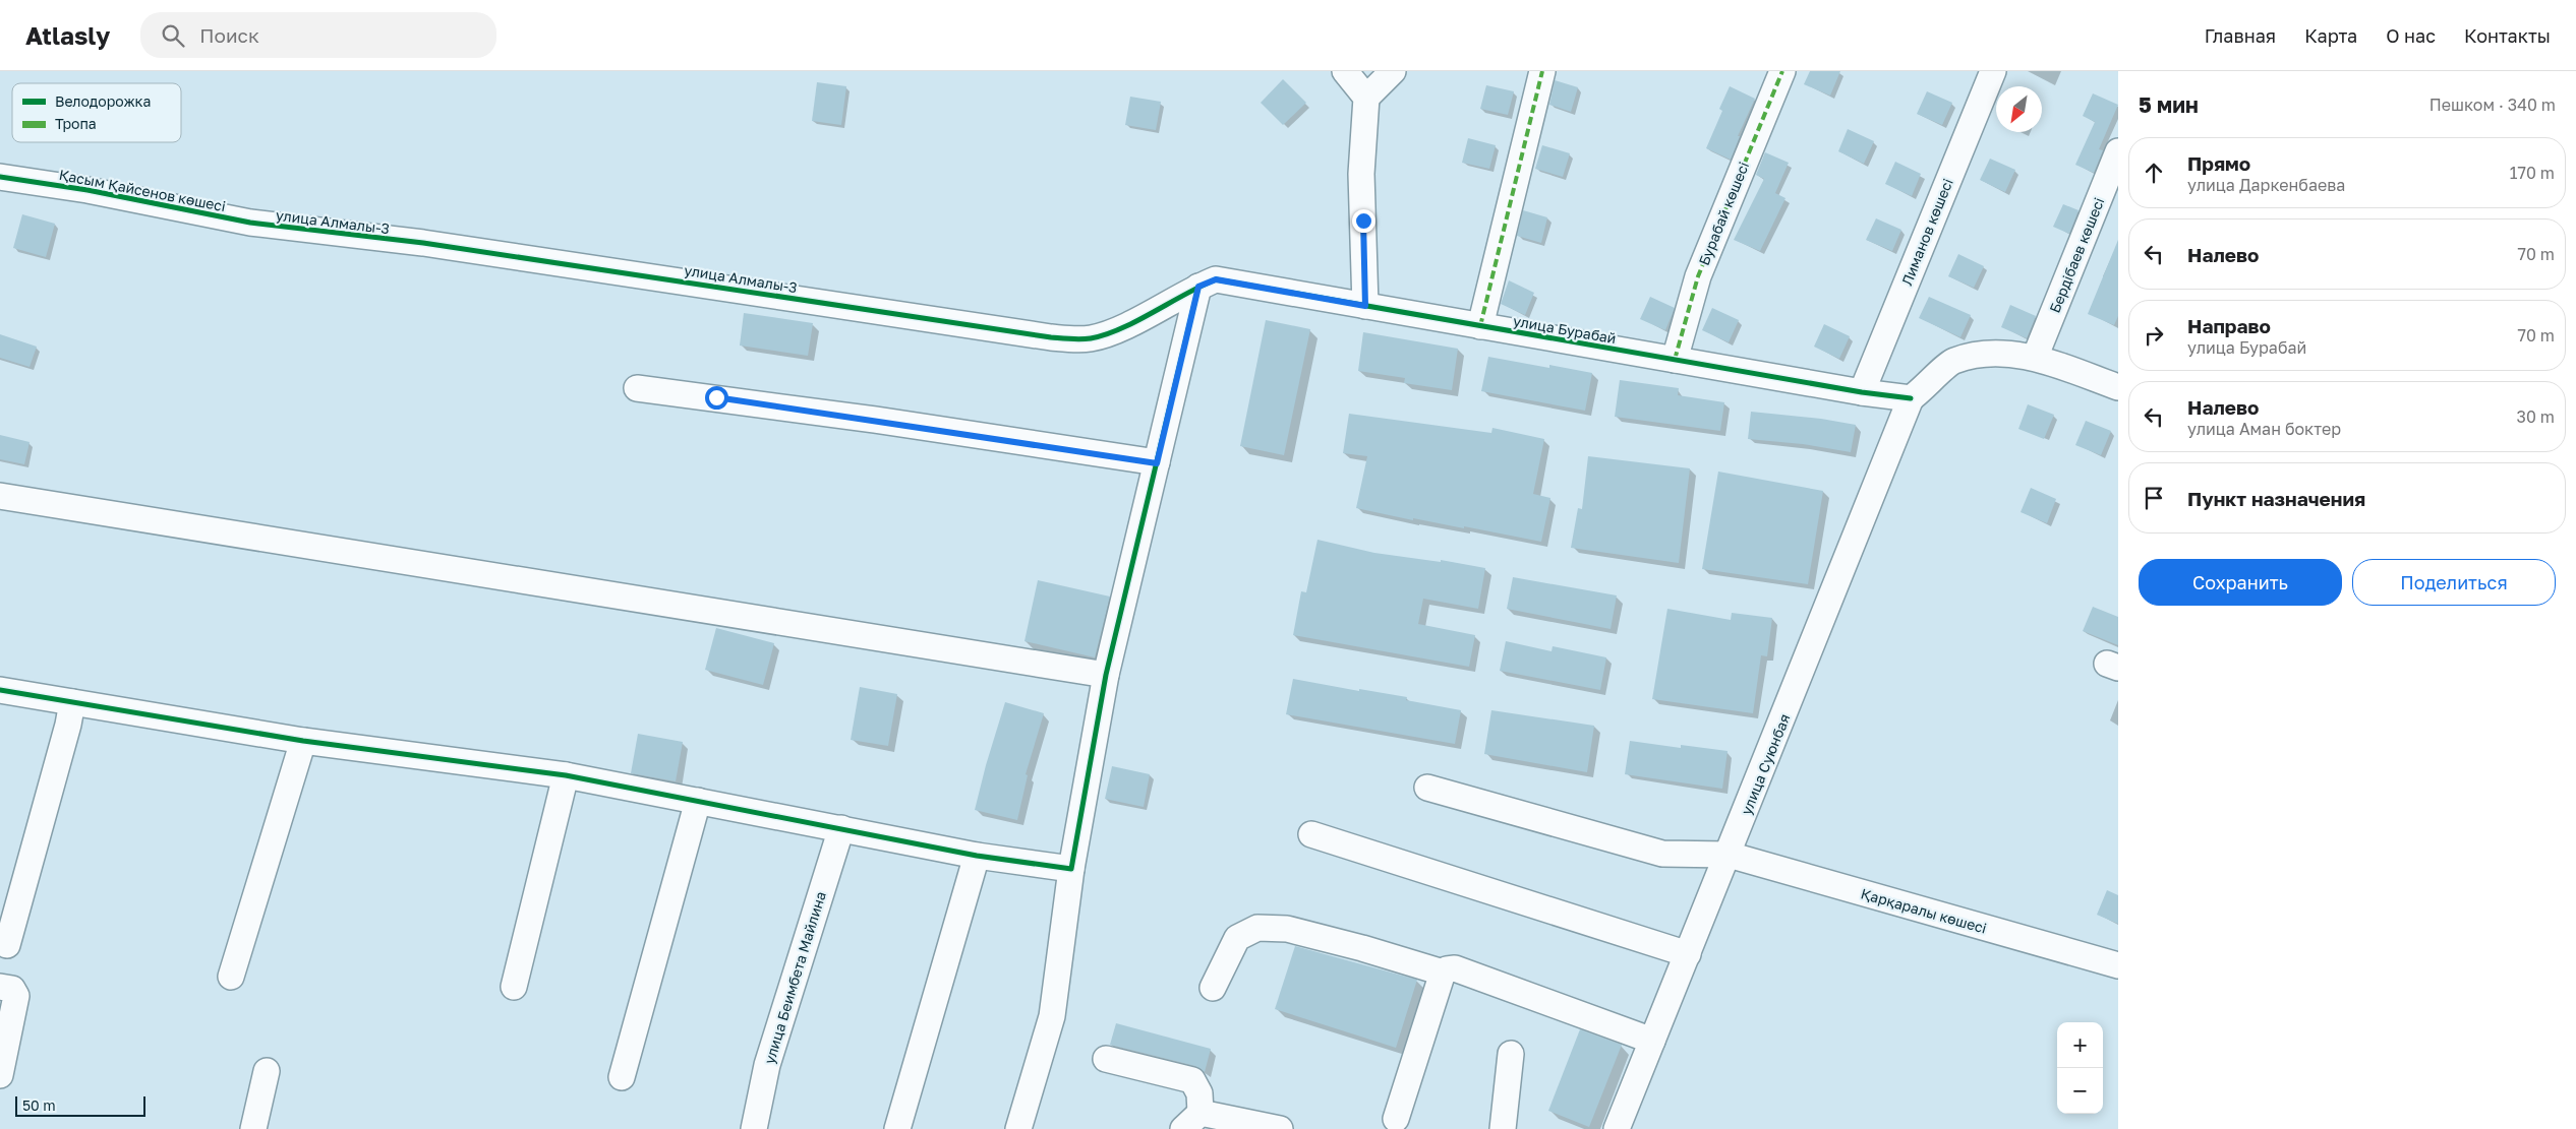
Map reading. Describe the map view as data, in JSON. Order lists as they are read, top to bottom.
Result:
{
  "streets": {
    "street": [
      "Қасым Қайсенов көшесі",
      "Бурабай көшесі",
      "улица Алмалы-3",
      "Лиманов көшесі",
      "Бердібаев көшесі",
      "улица Бурабай",
      "улица Суюнбая",
      "Қарқаралы көшесі",
      "улица Беимбета Майлина"
    ]
  },
  "crossings": [
    ["Қасым Қайсенов көшесі", "улица Алмалы-3"],
    ["Бурабай көшесі", "улица Бурабай"],
    ["улица Алмалы-3", "улица Бурабай"],
    ["Лиманов көшесі", "улица Бурабай"],
    ["улица Бурабай", "улица Суюнбая"],
    ["улица Суюнбая", "Қарқаралы көшесі"]
  ],
  "legend": ["Велодорожка", "Тропа"],
  "scale_bar": "50 m",
  "north": "bottom left",
  "page": {
    "header": "Atlasly",
    "search": "Поиск",
    "nav": [
      "Главная",
      "Карта",
      "О нас",
      "Контакты"
    ],
    "heading": ["5 мин", "Пешком · 340 m"],
    "list": [
      ["Прямо", "улица Даркенбаева", "170 m"],
      ["Налево", "70 m"],
      ["Направо", "улица Бурабай", "70 m"],
      ["Налево", "улица Аман боктер", "30 m"],
      "Пункт назначения"
    ],
    "buttons": ["Сохранить", "Поделиться"],
    "map_buttons": ["+", "−"],
    "scale": "50 m"
  }
}
